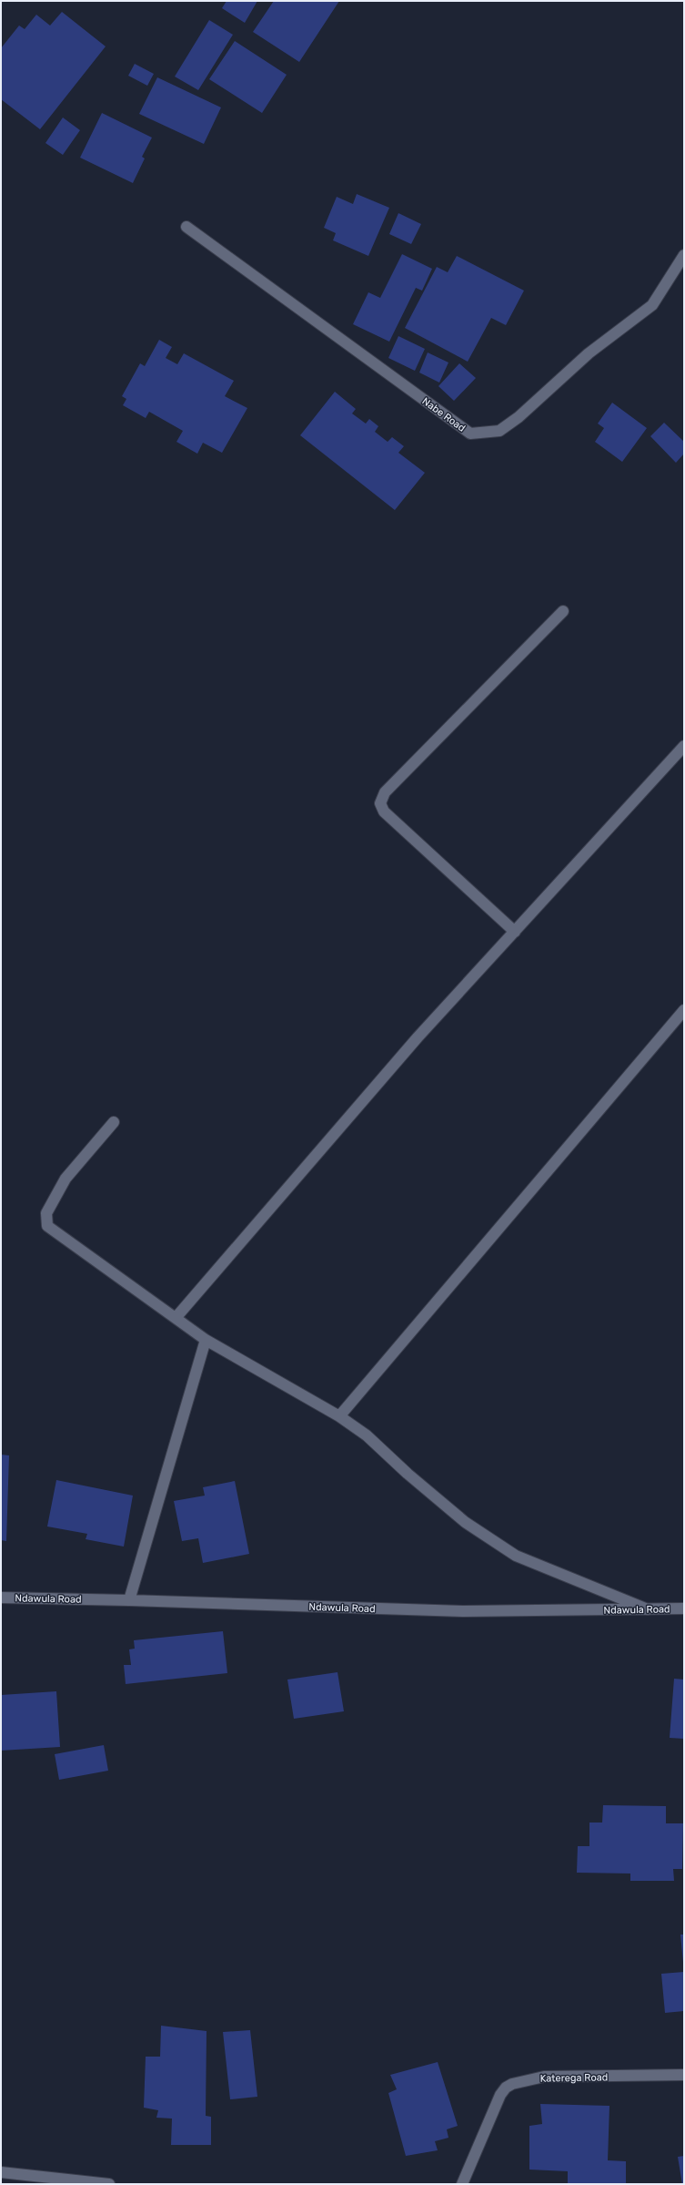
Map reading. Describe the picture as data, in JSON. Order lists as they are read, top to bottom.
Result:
{
  "streets": {
    "street": ["Nabe Road", "Ndawula Road", "Katerega Road"]
  }
}
